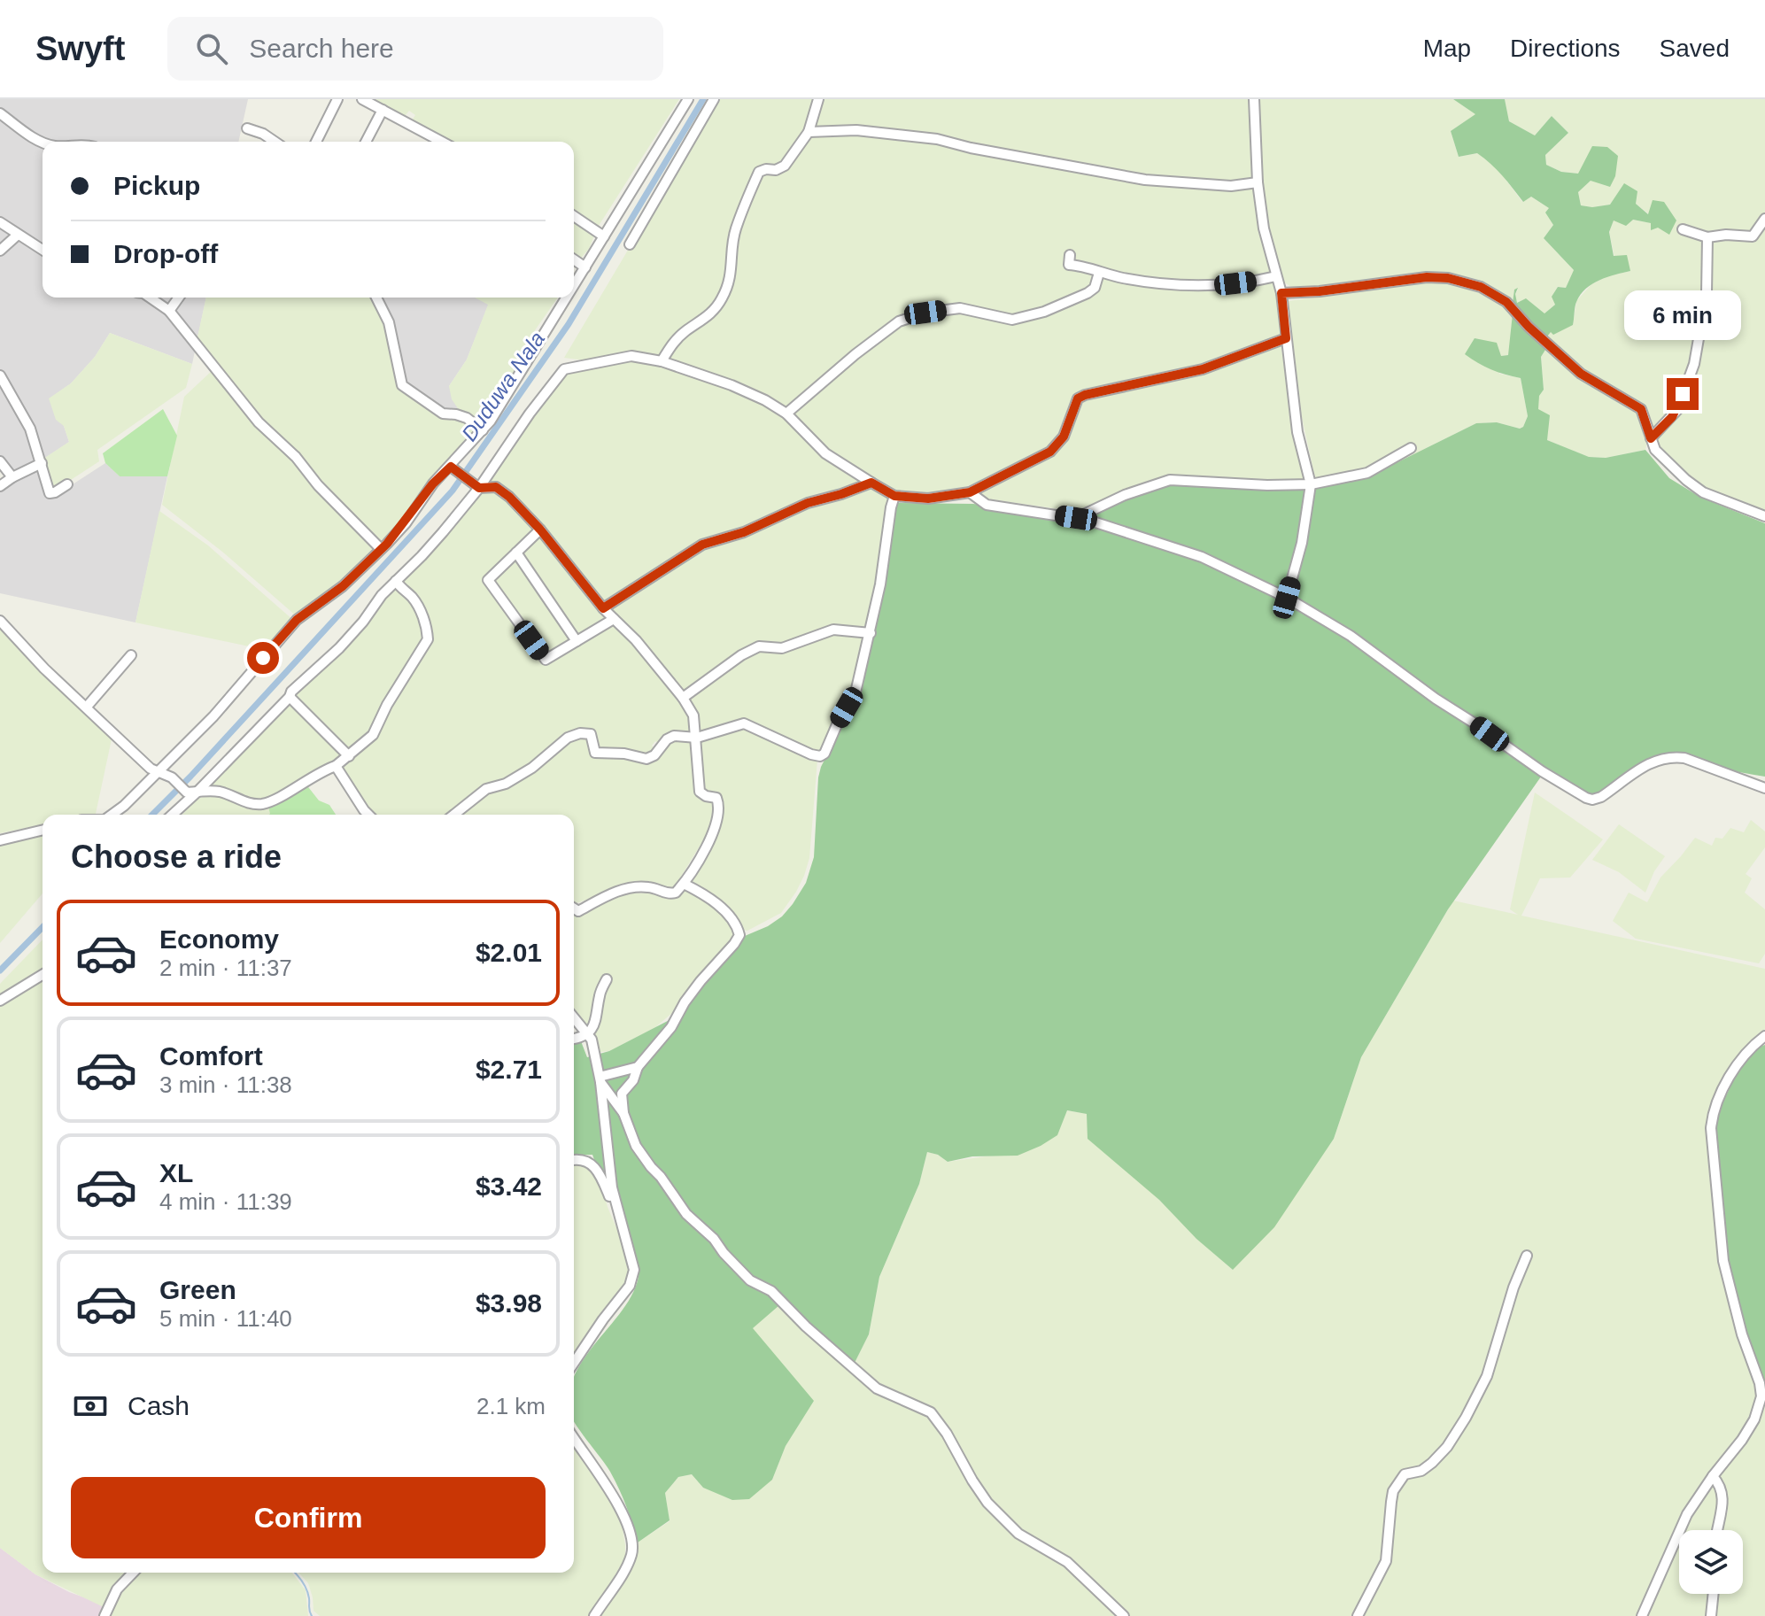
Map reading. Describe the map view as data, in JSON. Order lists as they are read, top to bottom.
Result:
{
  "water": ["Duduwa Nala"],
  "page": {
    "header": "Swyft",
    "search": "Search here",
    "nav": ["Map", "Directions", "Saved"],
    "banner": ["Pickup", "Drop-off"],
    "bubble": "6 min",
    "heading": "Choose a ride",
    "list": [
      {
        "name": "Economy",
        "note": "2 min · 11:37",
        "value": "$2.01"
      },
      {
        "name": "Comfort",
        "note": "3 min · 11:38",
        "value": "$2.71"
      },
      {
        "name": "XL",
        "note": "4 min · 11:39",
        "value": "$3.42"
      },
      {
        "name": "Green",
        "note": "5 min · 11:40",
        "value": "$3.98"
      }
    ],
    "pay": ["Cash", "2.1 km"],
    "buttons": "Confirm"
  }
}
